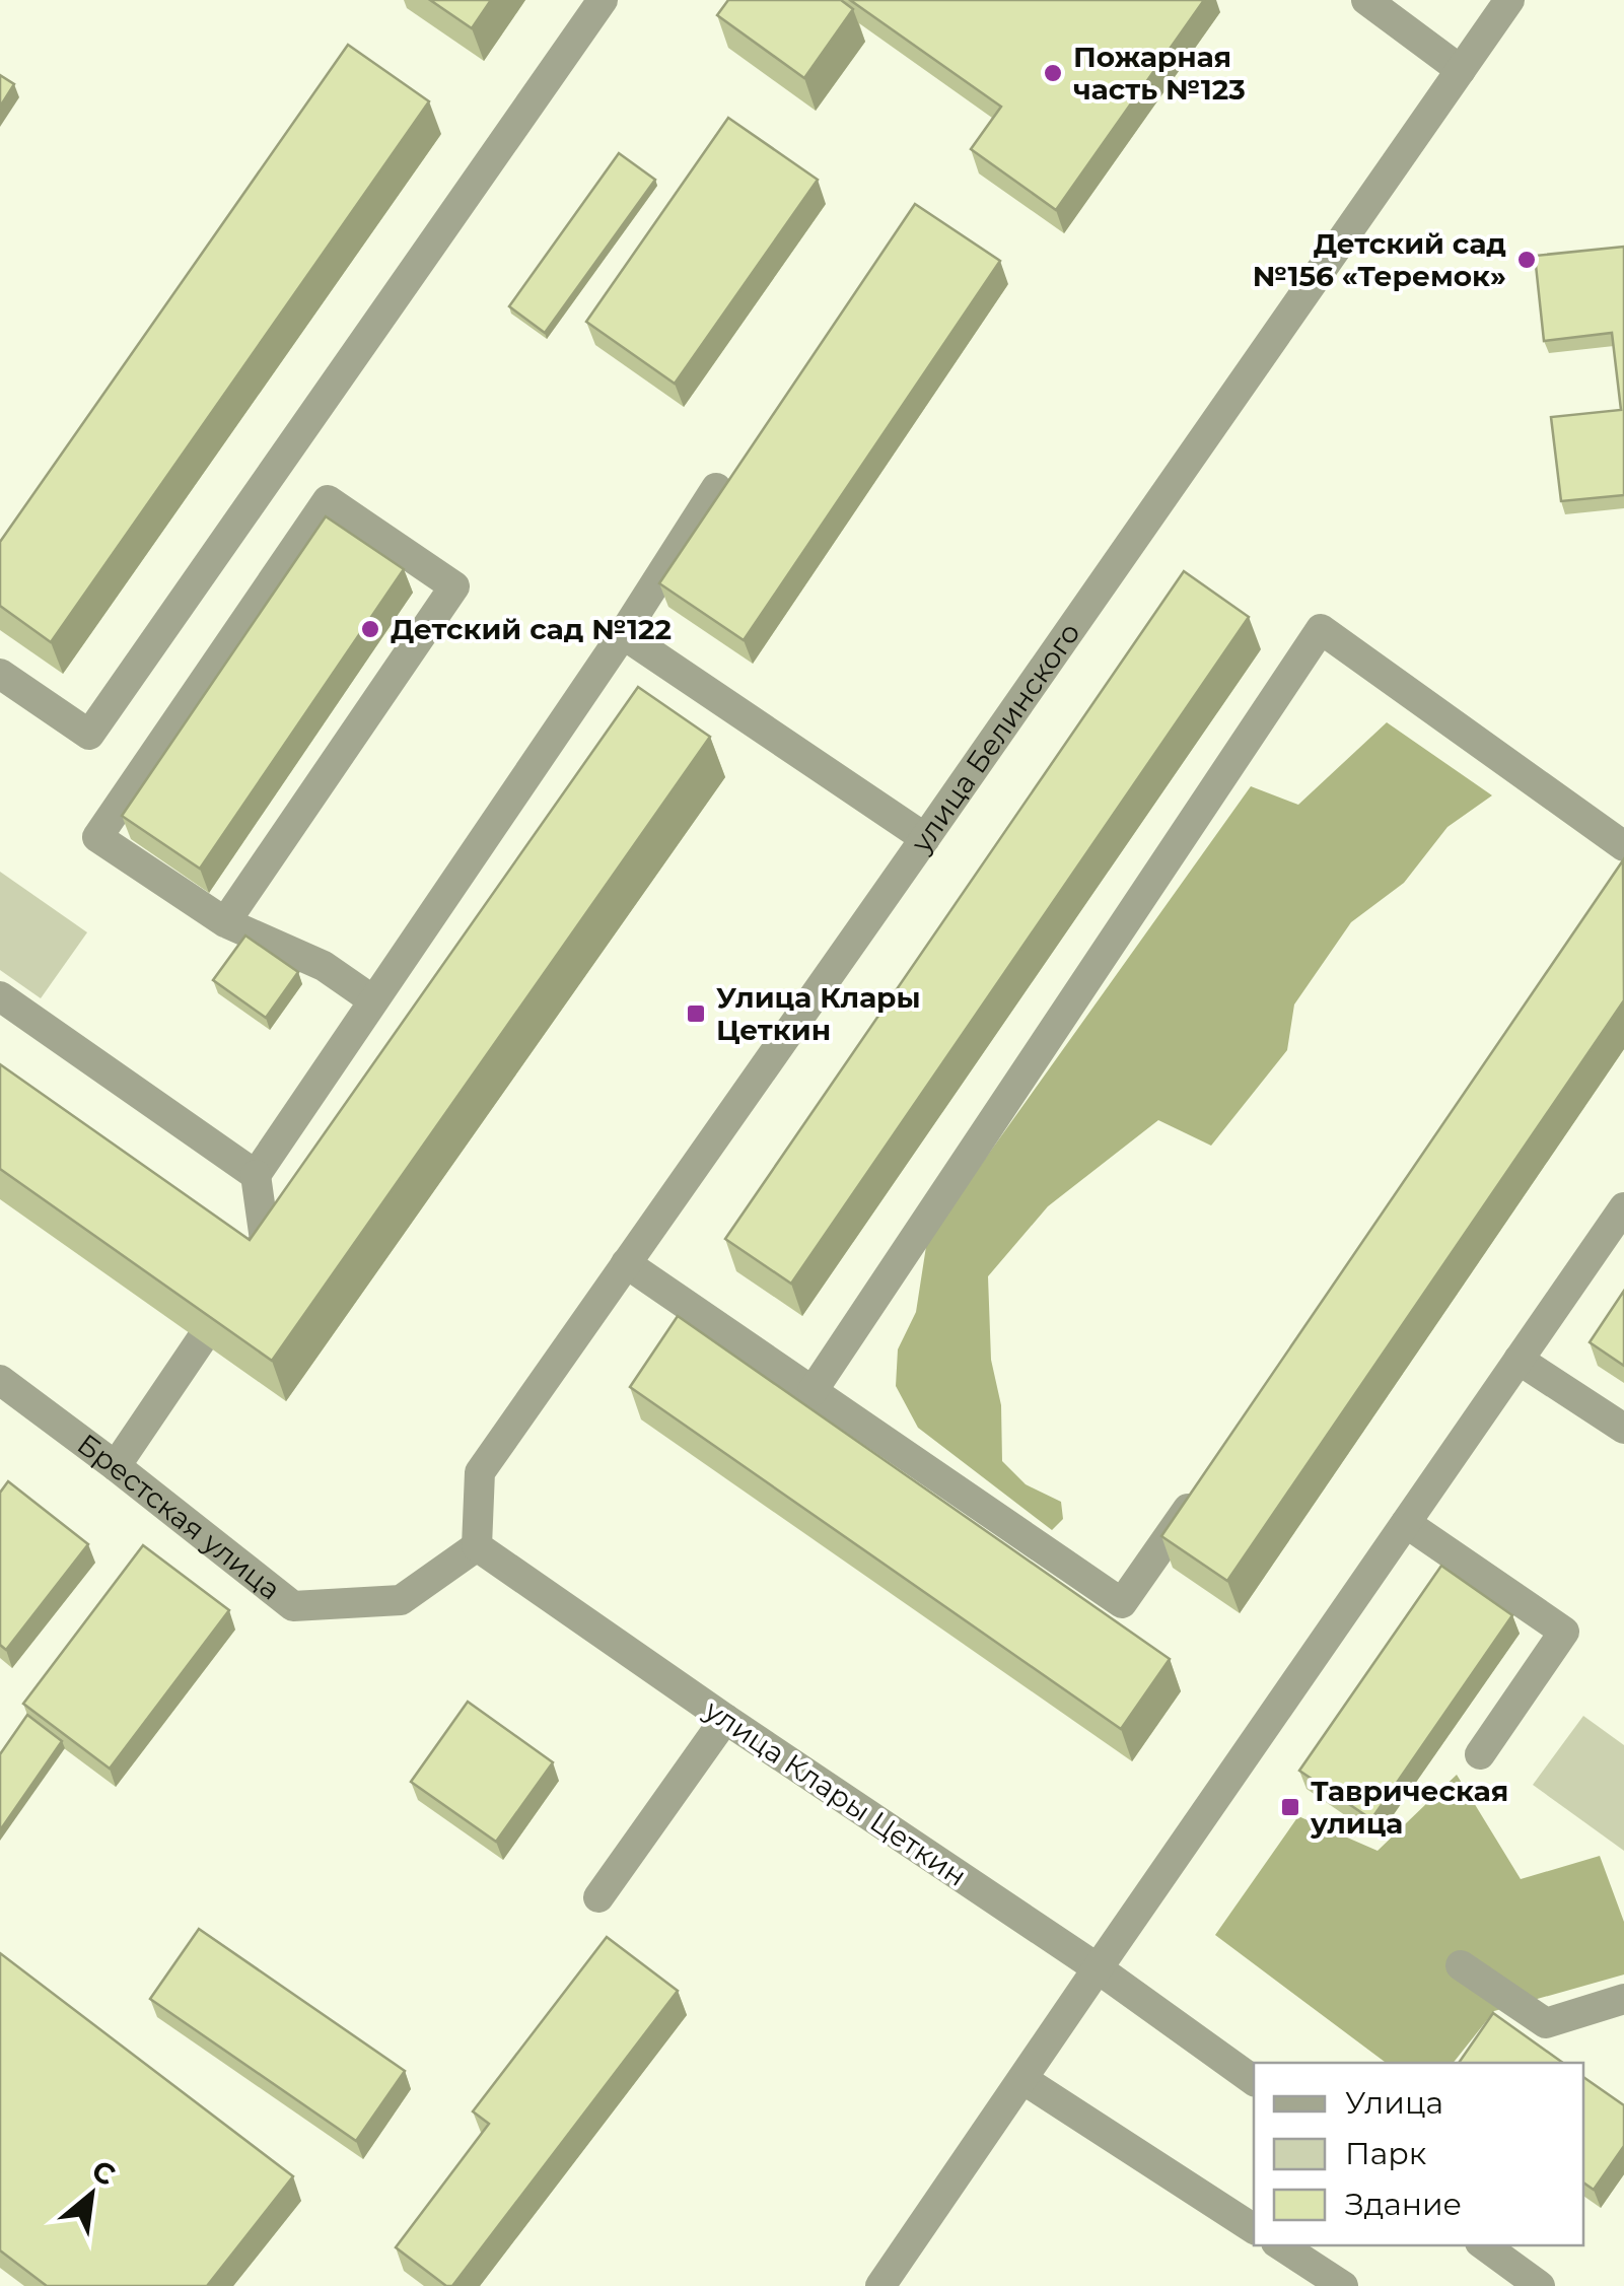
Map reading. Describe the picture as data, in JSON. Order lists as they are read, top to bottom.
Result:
{
  "streets": {
    "street": ["улица Белинского", "Брестская улица", "улица Клары Цеткин"]
  },
  "crossings": [
    ["улица Белинского", "Брестская улица"],
    ["улица Белинского", "улица Клары Цеткин"],
    ["Брестская улица", "улица Клары Цеткин"]
  ],
  "places": {
    "other": ["Пожарная часть №123", "Детский сад №156 «Теремок»", "Детский сад №122"],
    "transit": ["Улица Клары Цеткин", "Таврическая улица"]
  },
  "legend": ["Улица", "Парк", "Здание"],
  "north": "top right"
}
